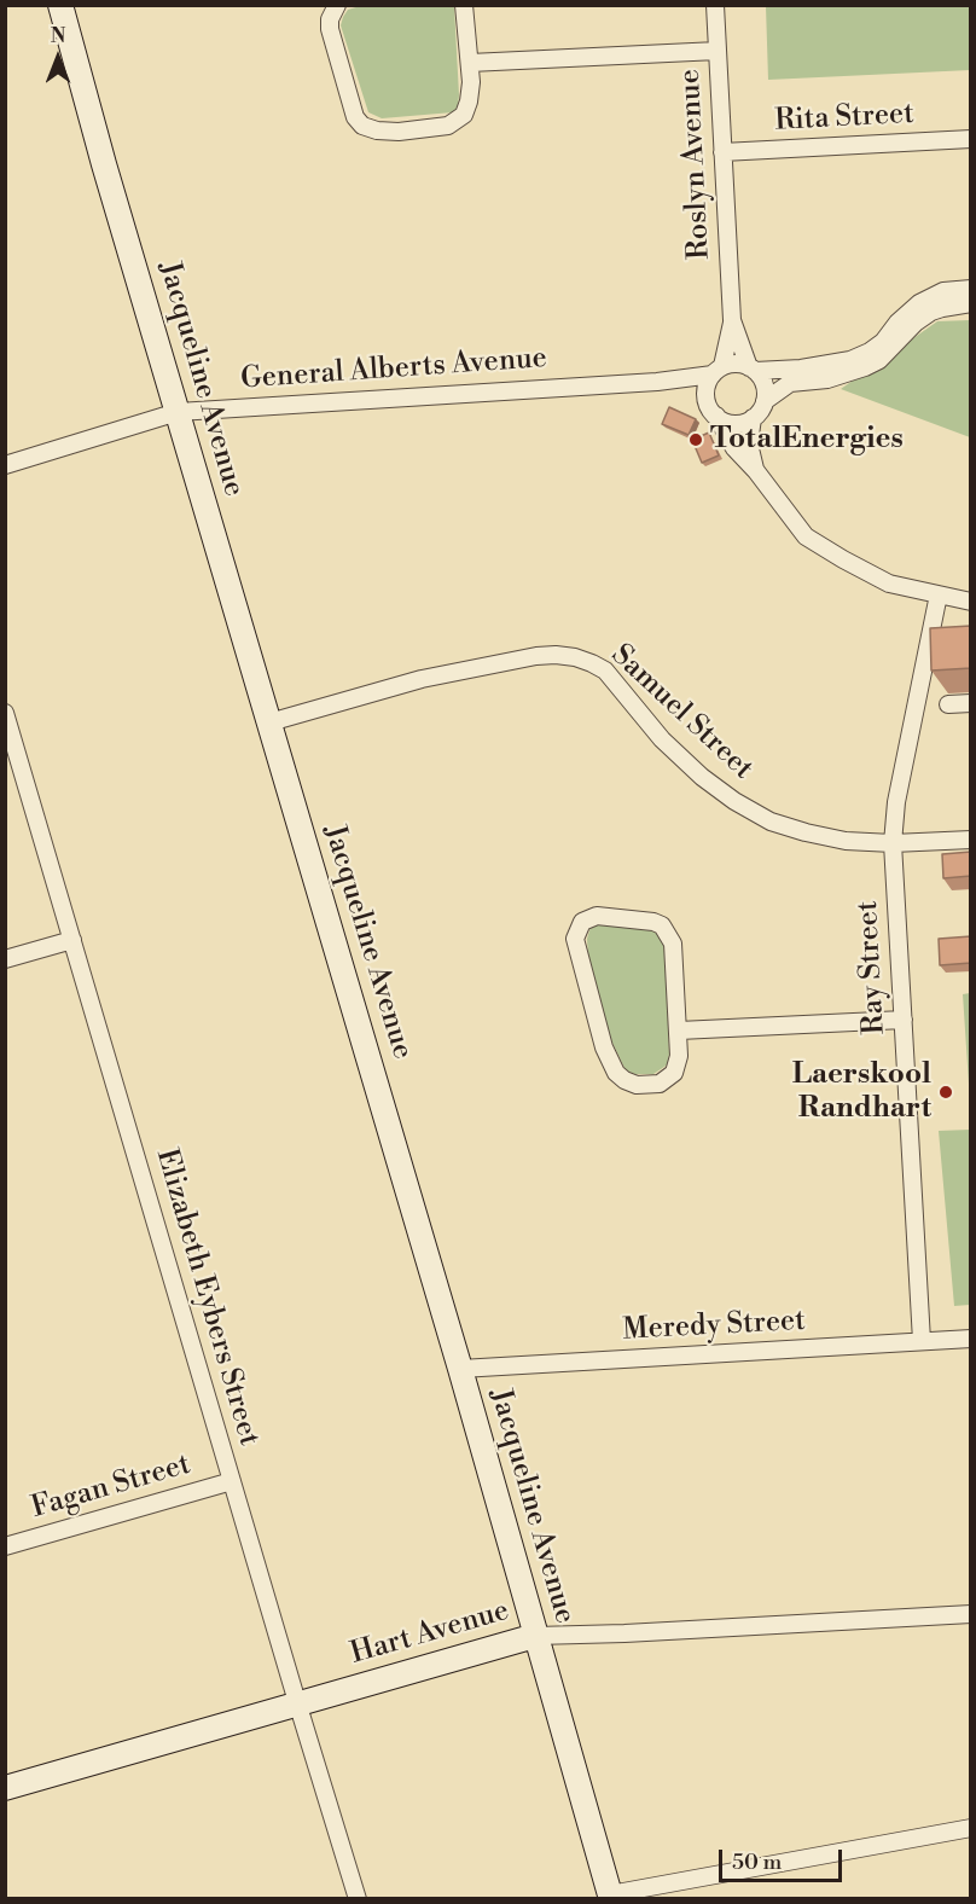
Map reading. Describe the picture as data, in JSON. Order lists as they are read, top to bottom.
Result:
{
  "streets": {
    "street": [
      "Rita Street",
      "Roslyn Avenue",
      "General Alberts Avenue",
      "Jacqueline Avenue",
      "Samuel Street",
      "Ray Street",
      "Elizabeth Eybers Street",
      "Meredy Street",
      "Fagan Street",
      "Hart Avenue"
    ]
  },
  "crossings": [
    ["Rita Street", "Roslyn Avenue"],
    ["General Alberts Avenue", "Jacqueline Avenue"],
    ["Jacqueline Avenue", "Samuel Street"],
    ["Jacqueline Avenue", "Meredy Street"],
    ["Jacqueline Avenue", "Hart Avenue"],
    ["Samuel Street", "Ray Street"],
    ["Ray Street", "Meredy Street"],
    ["Elizabeth Eybers Street", "Fagan Street"],
    ["Elizabeth Eybers Street", "Hart Avenue"]
  ],
  "places": ["TotalEnergies", "Laerskool Randhart"],
  "scale_bar": "50 m",
  "north": "top"
}
